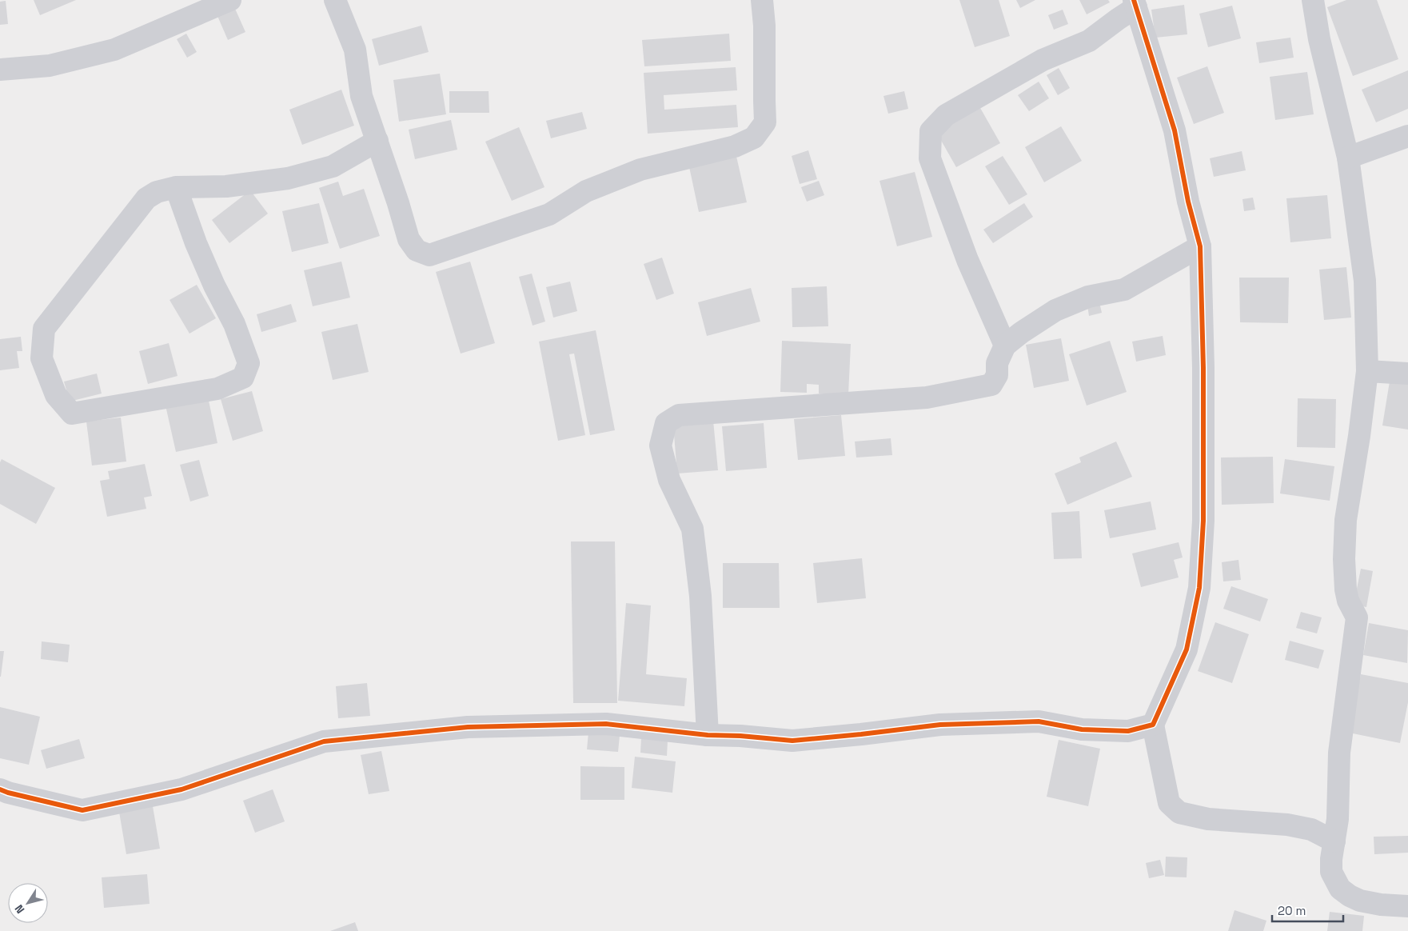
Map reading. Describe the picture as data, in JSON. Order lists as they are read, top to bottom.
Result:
{
  "scale_bar": "20 m",
  "north": "bottom left"
}
